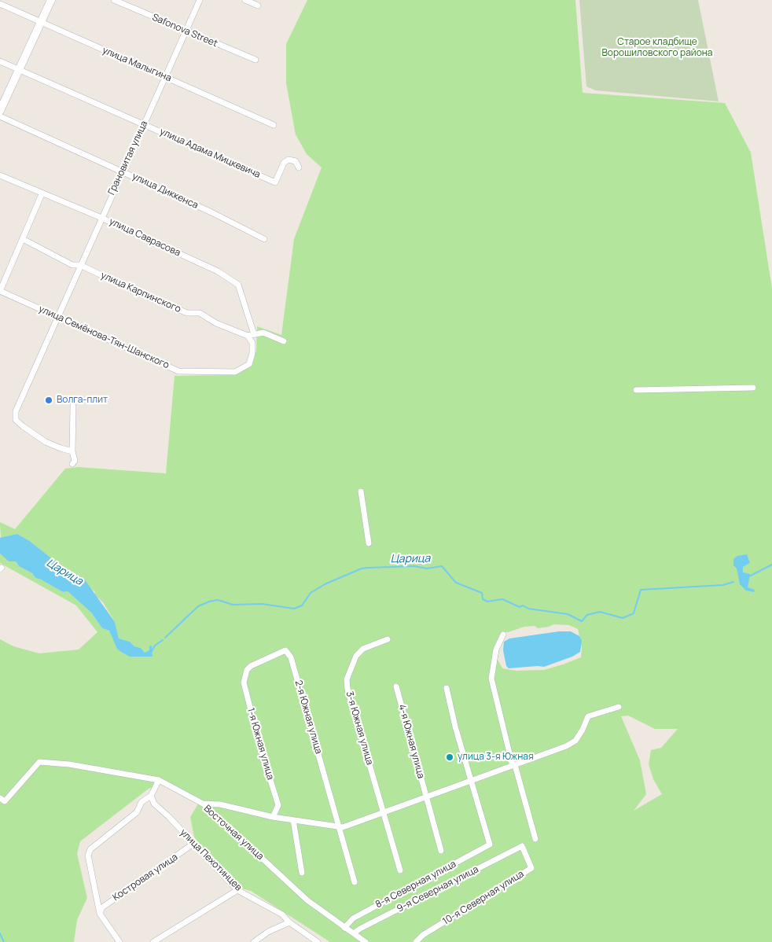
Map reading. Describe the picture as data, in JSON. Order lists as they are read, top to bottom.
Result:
{
  "streets": {
    "street": [
      "Safonova Street",
      "улица Малыгина",
      "улица Адама Мицкевича",
      "Грановитая улица",
      "улица Диккенса",
      "улица Саврасова",
      "улица Карпинского",
      "улица Семёнова-Тян-Шанского",
      "2-я Южная улица",
      "3-я Южная улица",
      "4-я Южная улица",
      "1-я Южная улица",
      "Восточная улица",
      "улица Пехотинцев",
      "Костровая улица",
      "8-я Северная улица",
      "9-я Северная улица",
      "10-я Северная улица"
    ]
  },
  "crossings": [
    ["Safonova Street", "Грановитая улица"],
    ["улица Малыгина", "Грановитая улица"],
    ["улица Адама Мицкевича", "Грановитая улица"],
    ["Грановитая улица", "улица Диккенса"],
    ["Грановитая улица", "улица Саврасова"],
    ["Грановитая улица", "улица Карпинского"],
    ["Грановитая улица", "улица Семёнова-Тян-Шанского"],
    ["улица Саврасова", "улица Карпинского"],
    ["улица Саврасова", "улица Семёнова-Тян-Шанского"],
    ["улица Карпинского", "улица Семёнова-Тян-Шанского"],
    ["2-я Южная улица", "1-я Южная улица"],
    ["Восточная улица", "8-я Северная улица"],
    ["Восточная улица", "9-я Северная улица"],
    ["улица Пехотинцев", "Костровая улица"],
    ["9-я Северная улица", "10-я Северная улица"]
  ],
  "water": ["Царица"],
  "parks": ["Старое кладбище Ворошиловского района"],
  "places": ["Волга-плит", "улица 3-я Южная"]
}
